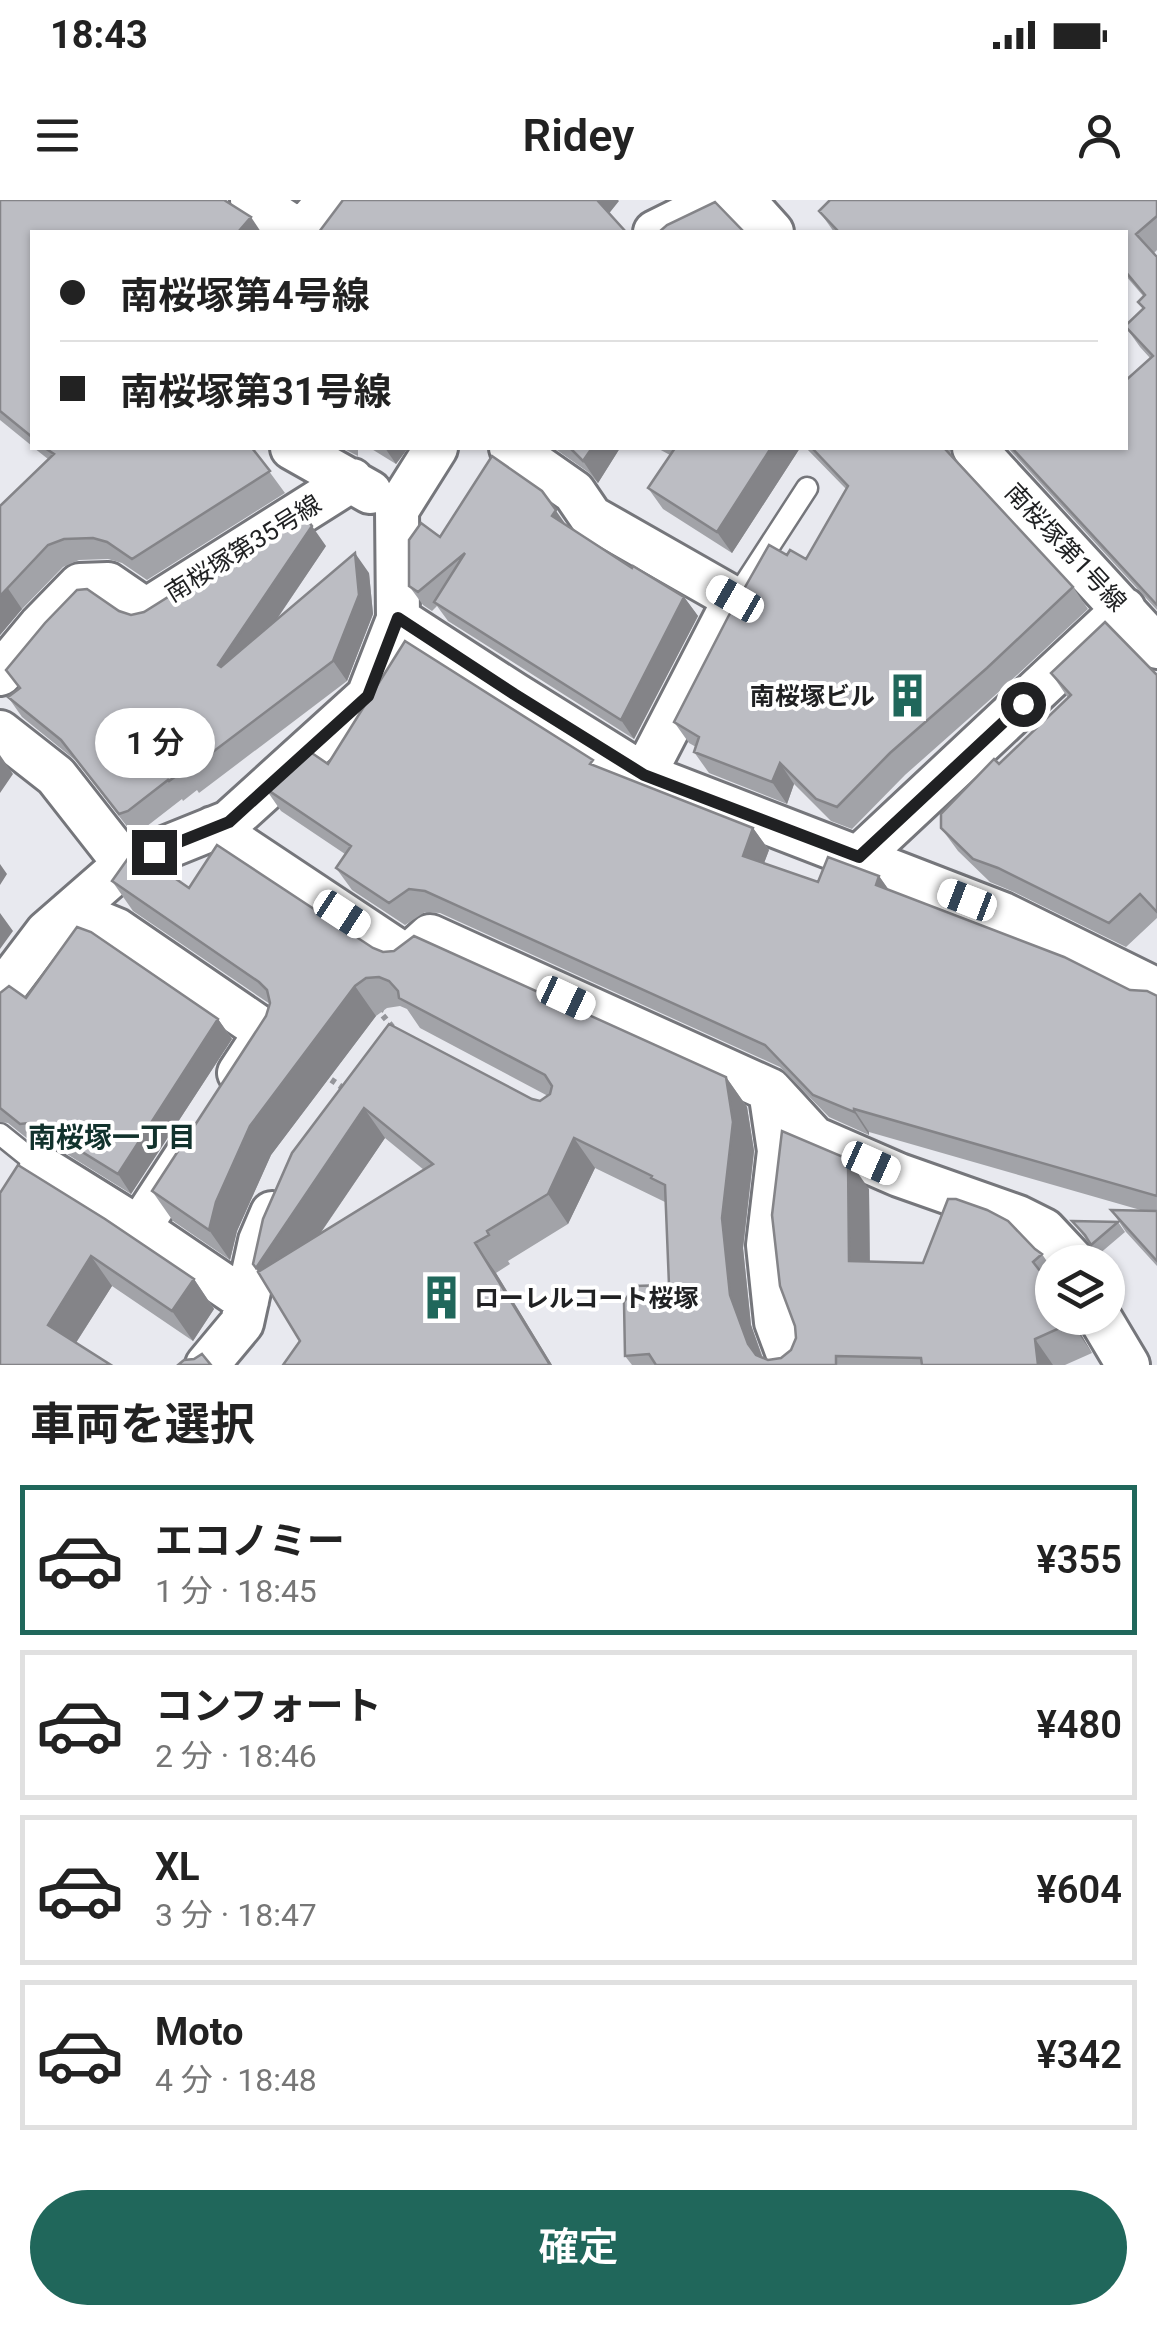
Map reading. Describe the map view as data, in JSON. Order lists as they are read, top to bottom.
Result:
{
  "streets": {
    "street": ["南桜塚第1号線", "南桜塚第35号線"]
  },
  "districts": ["南桜塚一丁目"],
  "places": {
    "building": ["南桜塚ビル", "ローレルコート桜塚"]
  },
  "page": {
    "status": "18:43",
    "header": "Ridey",
    "banner": ["南桜塚第4号線", "南桜塚第31号線"],
    "bubble": "1 分",
    "heading": "車両を選択",
    "list": [
      {
        "name": "エコノミー",
        "note": "1 分 · 18:45",
        "value": "¥355"
      },
      {
        "name": "コンフォート",
        "note": "2 分 · 18:46",
        "value": "¥480"
      },
      {
        "name": "XL",
        "note": "3 分 · 18:47",
        "value": "¥604"
      },
      {
        "name": "Moto",
        "note": "4 分 · 18:48",
        "value": "¥342"
      }
    ],
    "buttons": "確定"
  }
}
